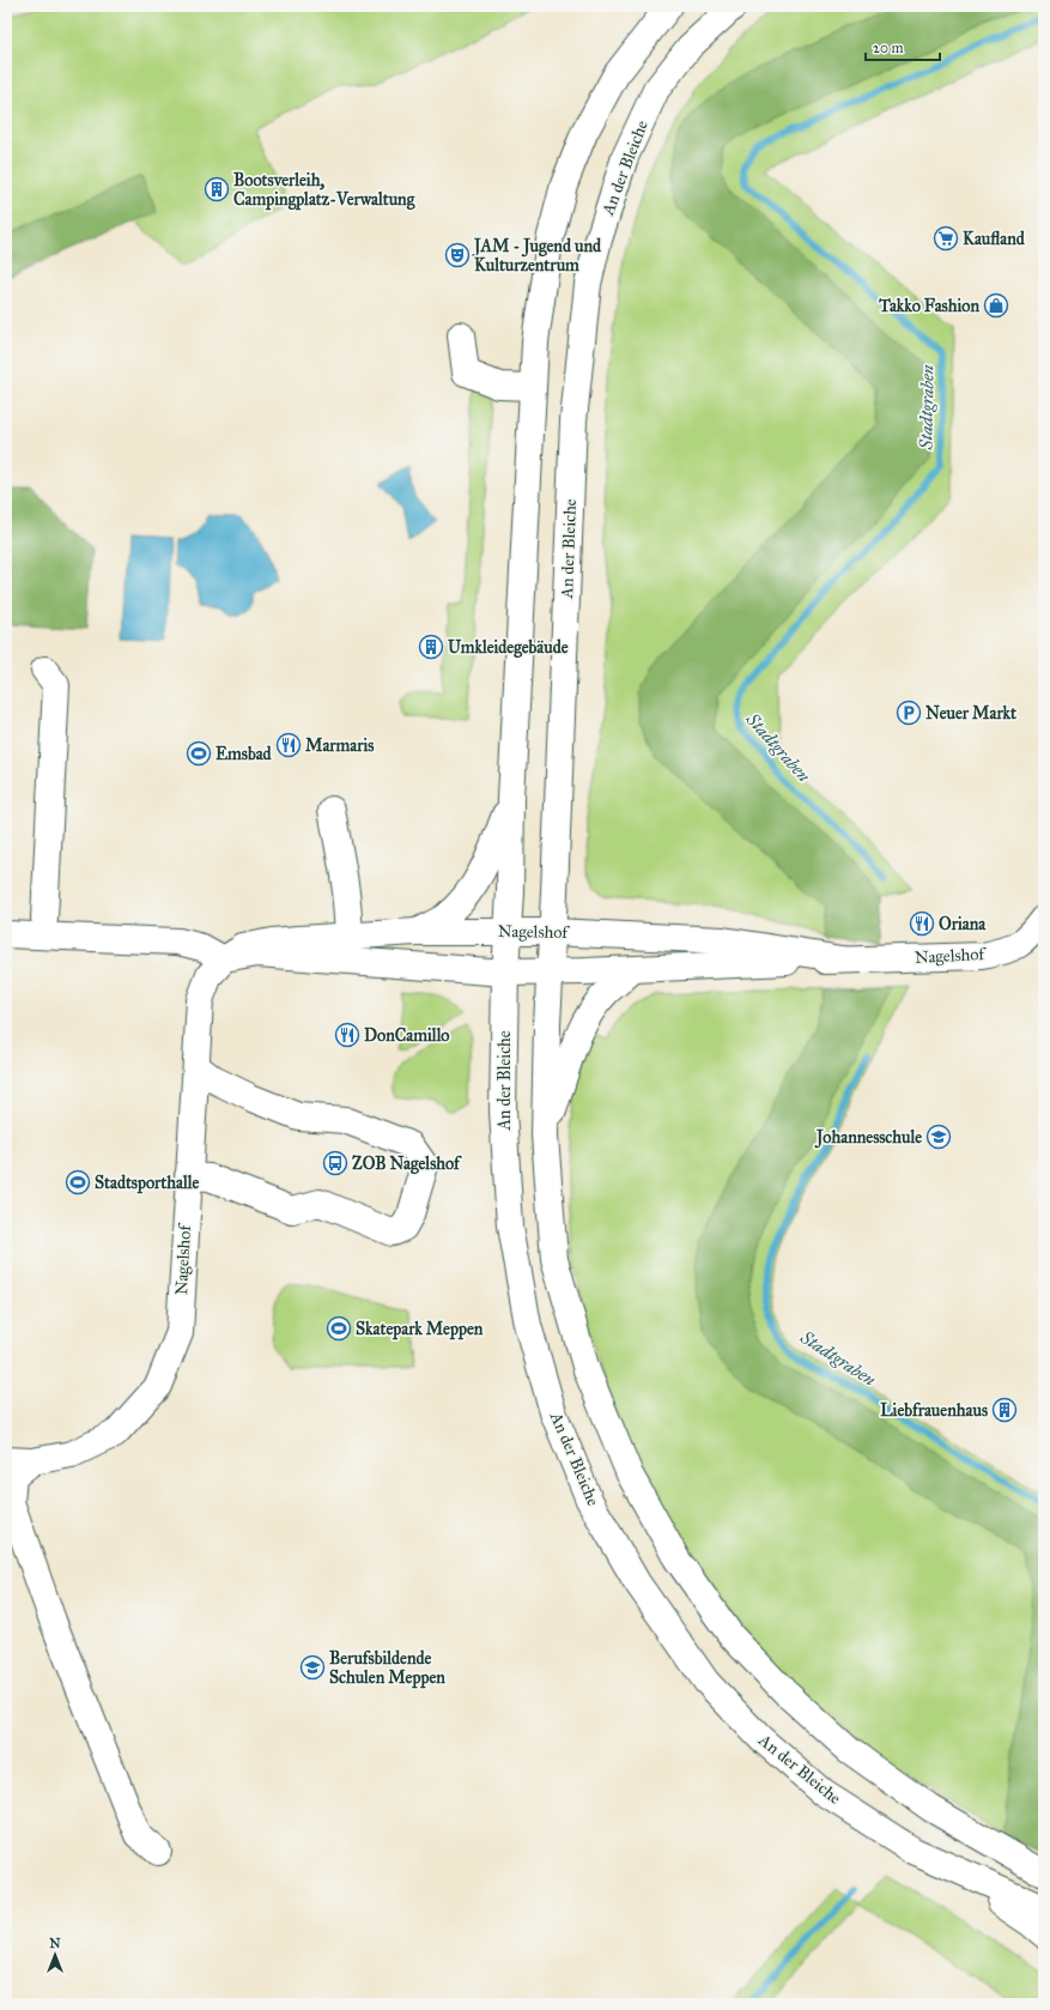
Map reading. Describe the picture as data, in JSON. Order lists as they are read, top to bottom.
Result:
{
  "streets": {
    "street": ["An der Bleiche", "Nagelshof"]
  },
  "crossings": [
    ["An der Bleiche", "Nagelshof"]
  ],
  "water": ["Stadtgraben"],
  "places": {
    "building": ["Bootsverleih, Campingplatz-Verwaltung", "Umkleidegebäude", "Liebfrauenhaus"],
    "supermarket": ["Kaufland"],
    "theatre": ["JAM - Jugend und Kulturzentrum"],
    "shop": ["Takko Fashion"],
    "parking": ["Neuer Markt"],
    "restaurant": ["Marmaris", "Oriana", "DonCamillo"],
    "sports": ["Emsbad", "Stadtsporthalle", "Skatepark Meppen"],
    "school or university": ["Johannesschule", "Berufsbildende Schulen Meppen"],
    "bus stop": ["ZOB Nagelshof"]
  },
  "scale_bar": "20 m",
  "north": "top"
}
